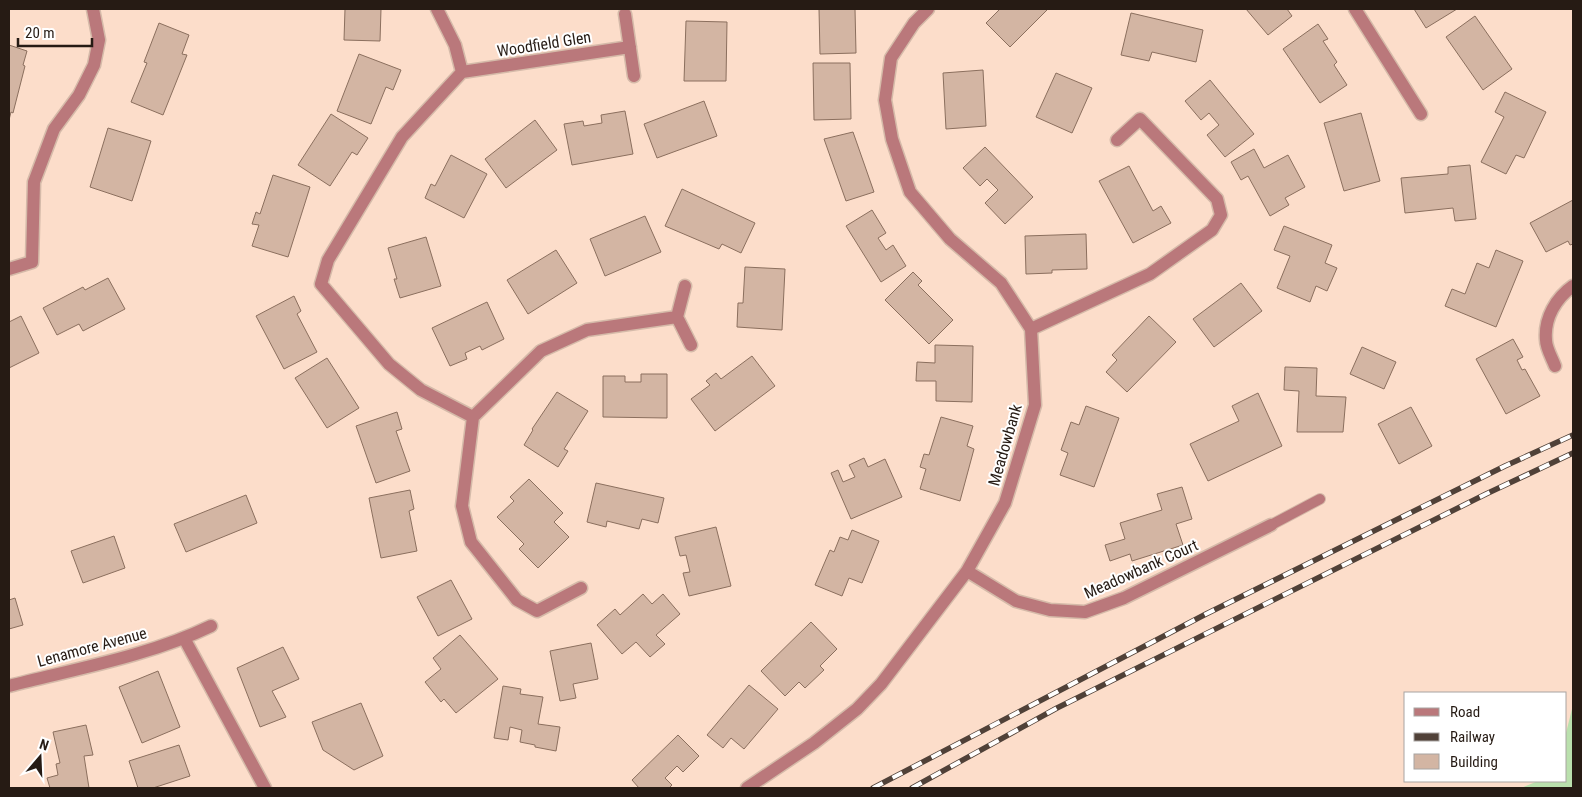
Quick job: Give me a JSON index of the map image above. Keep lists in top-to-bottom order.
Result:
{
  "streets": {
    "street": [
      "Woodfield Glen",
      "Meadowbank",
      "Meadowbank Court",
      "Lenamore Avenue"
    ]
  },
  "crossings": [
    ["Meadowbank", "Meadowbank Court"]
  ],
  "legend": ["Road", "Railway", "Building"],
  "scale_bar": "20 m",
  "north": "top"
}
